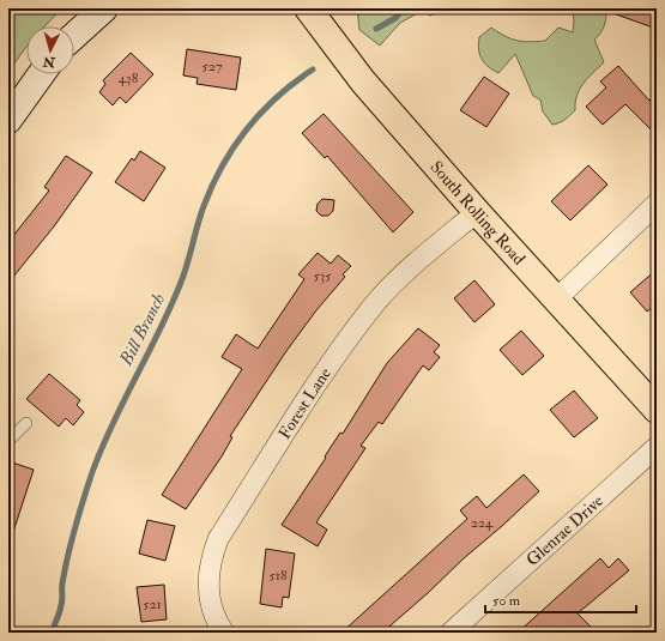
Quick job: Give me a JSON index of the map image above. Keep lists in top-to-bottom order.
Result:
{
  "streets": {
    "main road": ["South Rolling Road"],
    "street": ["Forest Lane", "Glenrae Drive"]
  },
  "crossings": [
    ["South Rolling Road", "Forest Lane"]
  ],
  "water": ["Bill Branch"],
  "house_numbers": [
    "527",
    "438",
    "535",
    "224",
    "518",
    "521"
  ],
  "scale_bar": "50 m",
  "north": "bottom"
}
